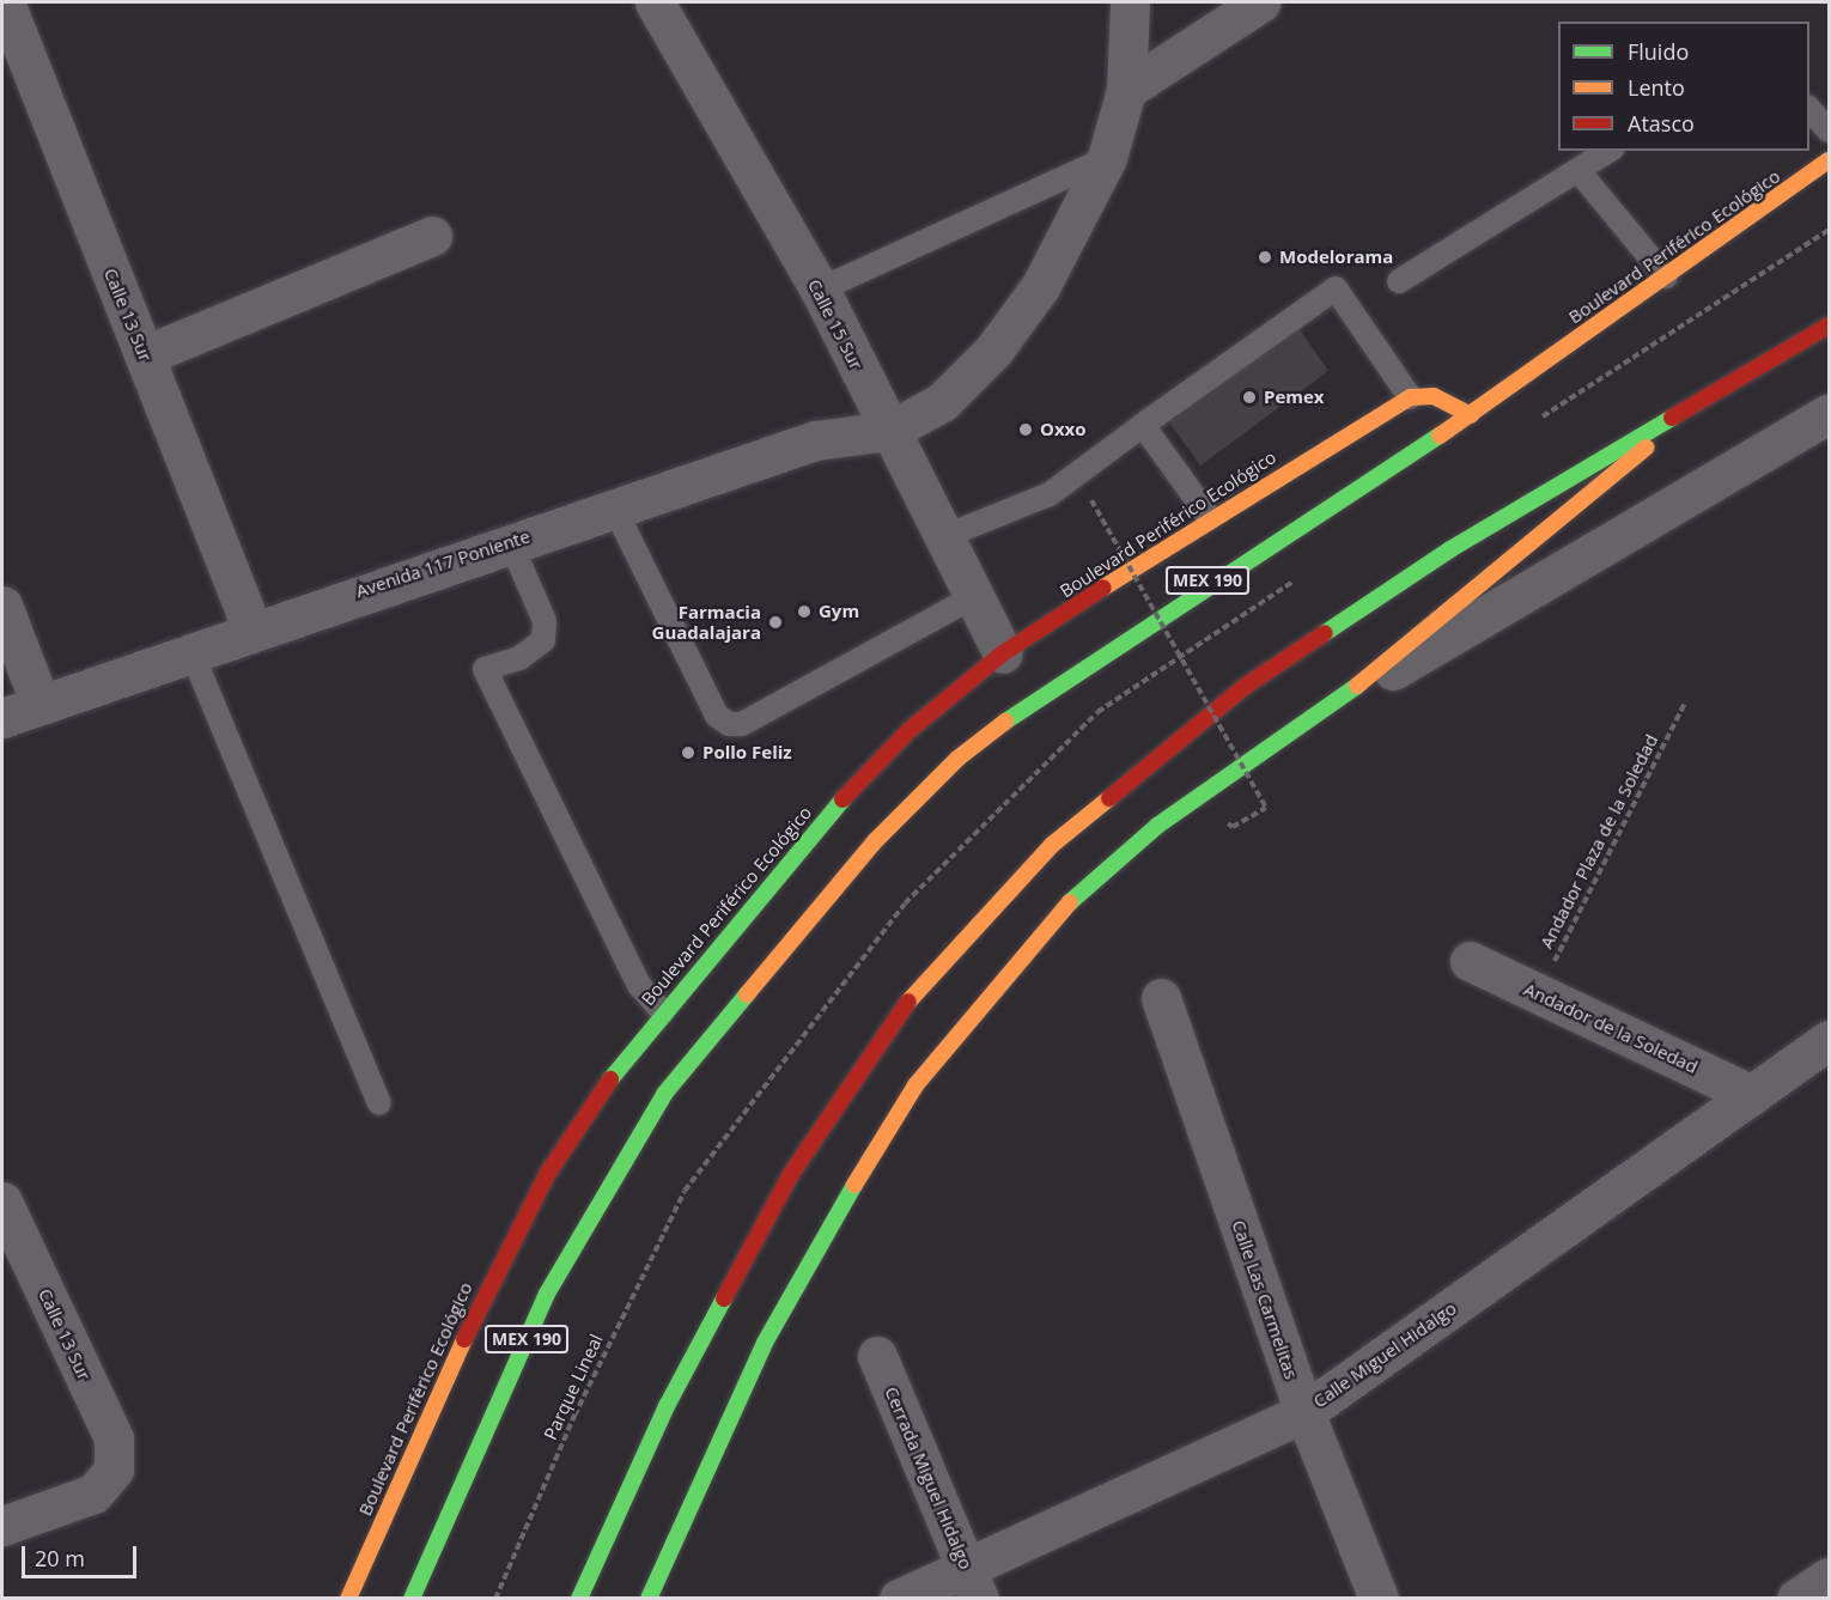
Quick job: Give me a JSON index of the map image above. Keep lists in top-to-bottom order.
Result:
{
  "streets": {
    "main road": ["Boulevard Periférico Ecológico", "MEX 190"],
    "street": [
      "Calle 13 Sur",
      "Calle 15 Sur",
      "Avenida 117 Poniente",
      "Andador de la Soledad",
      "Calle Las Carmelitas",
      "Calle Miguel Hidalgo",
      "Cerrada Miguel Hidalgo"
    ],
    "path": ["Andador Plaza de la Soledad", "Parque Lineal"]
  },
  "crossings": [
    ["Boulevard Periférico Ecológico", "Calle 15 Sur"],
    ["Calle 13 Sur", "Avenida 117 Poniente"],
    ["Calle 15 Sur", "Avenida 117 Poniente"],
    ["Andador Plaza de la Soledad", "Andador de la Soledad"],
    ["Andador de la Soledad", "Calle Miguel Hidalgo"],
    ["Calle Las Carmelitas", "Calle Miguel Hidalgo"],
    ["Calle Miguel Hidalgo", "Cerrada Miguel Hidalgo"]
  ],
  "places": [
    "Modelorama",
    "Pemex",
    "Oxxo",
    "Gym",
    "Farmacia Guadalajara",
    "Pollo Feliz"
  ],
  "legend": ["Fluido", "Lento", "Atasco"],
  "scale_bar": "20 m"
}
